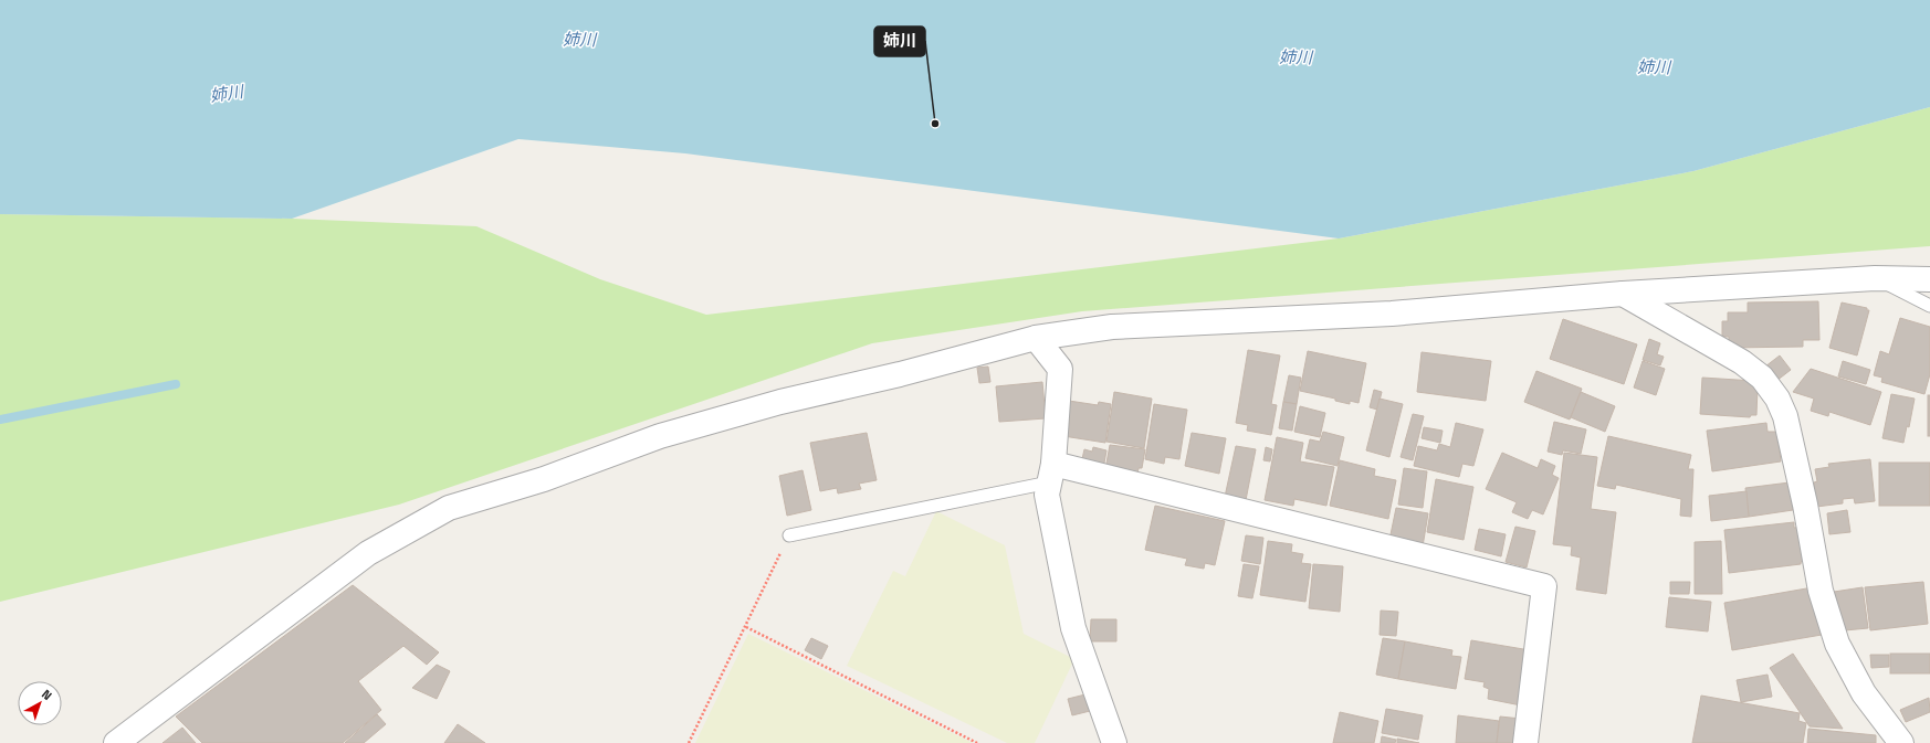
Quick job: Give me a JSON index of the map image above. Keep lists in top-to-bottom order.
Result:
{
  "water": ["姉川"],
  "places": ["姉川"],
  "north": "top right"
}
